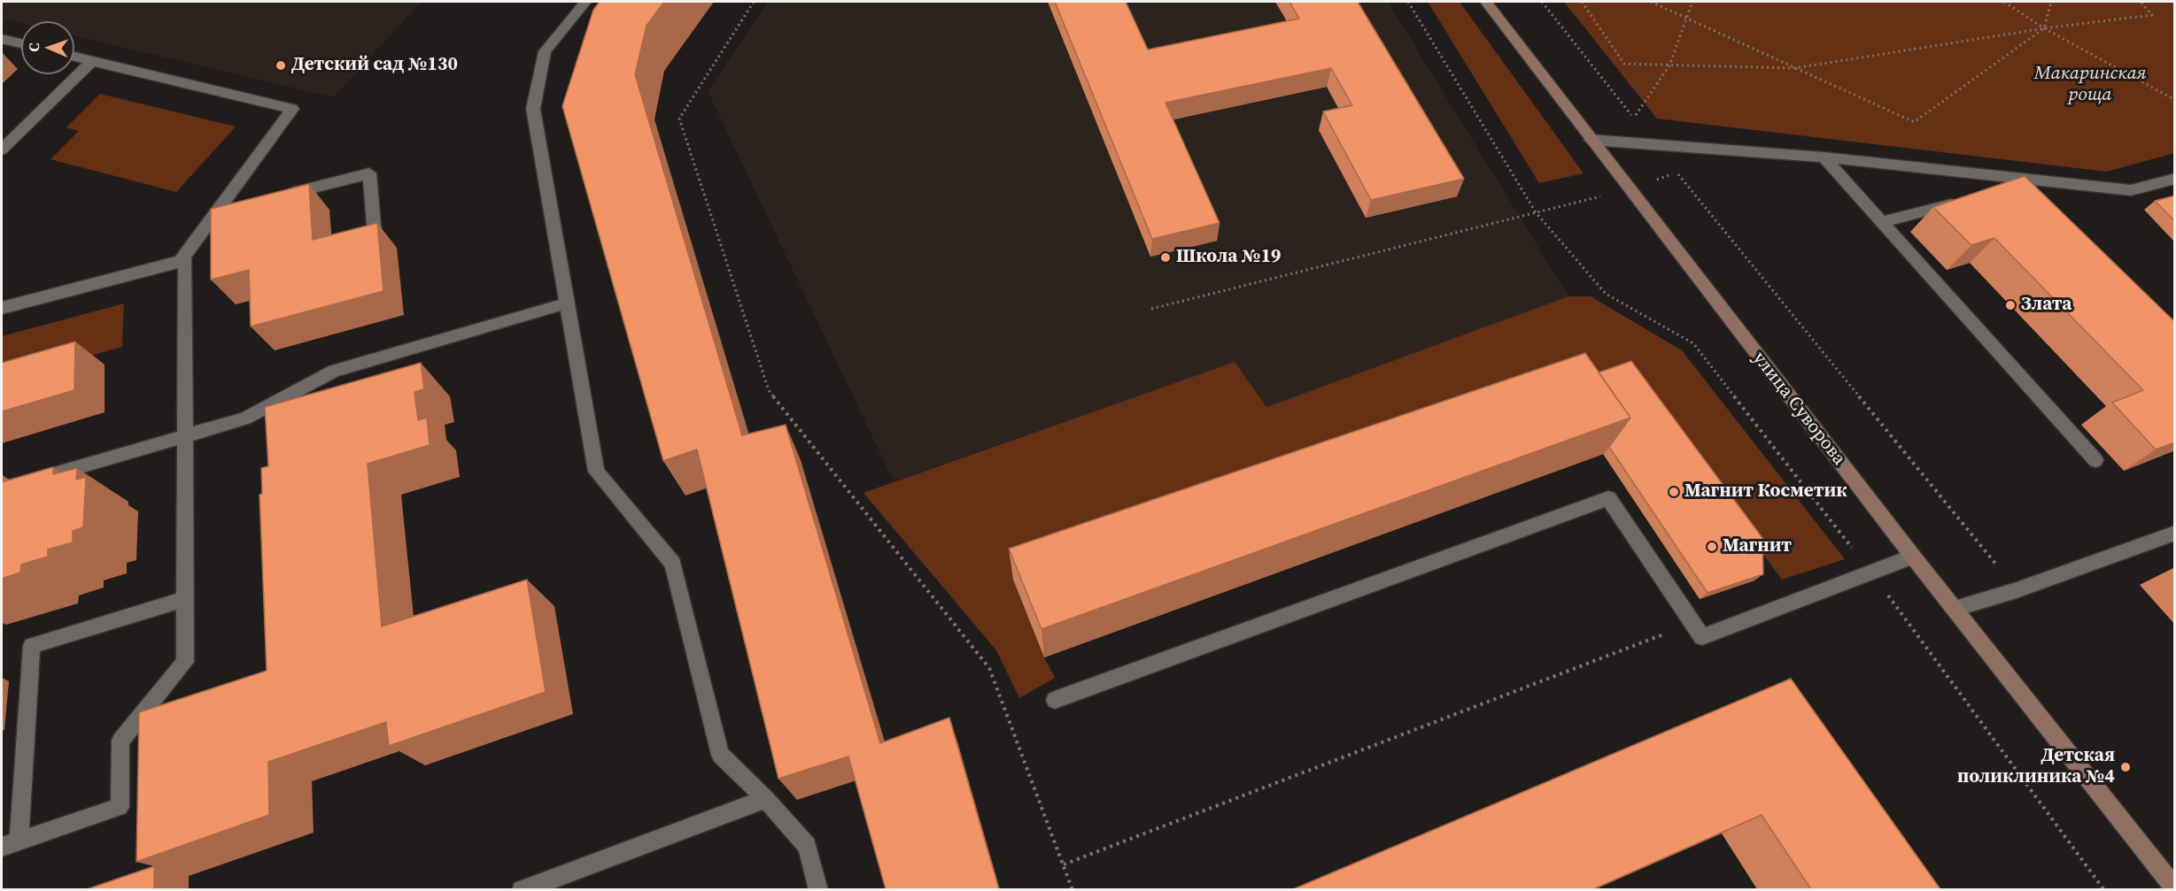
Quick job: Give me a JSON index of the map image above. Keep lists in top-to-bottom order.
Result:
{
  "streets": {
    "main road": ["улица Суворова"]
  },
  "parks": ["Макаринская роща"],
  "places": [
    "Детский сад №130",
    "Школа №19",
    "Злата",
    "Магнит Косметик",
    "Магнит",
    "Детская поликлиника №4"
  ],
  "north": "left"
}
